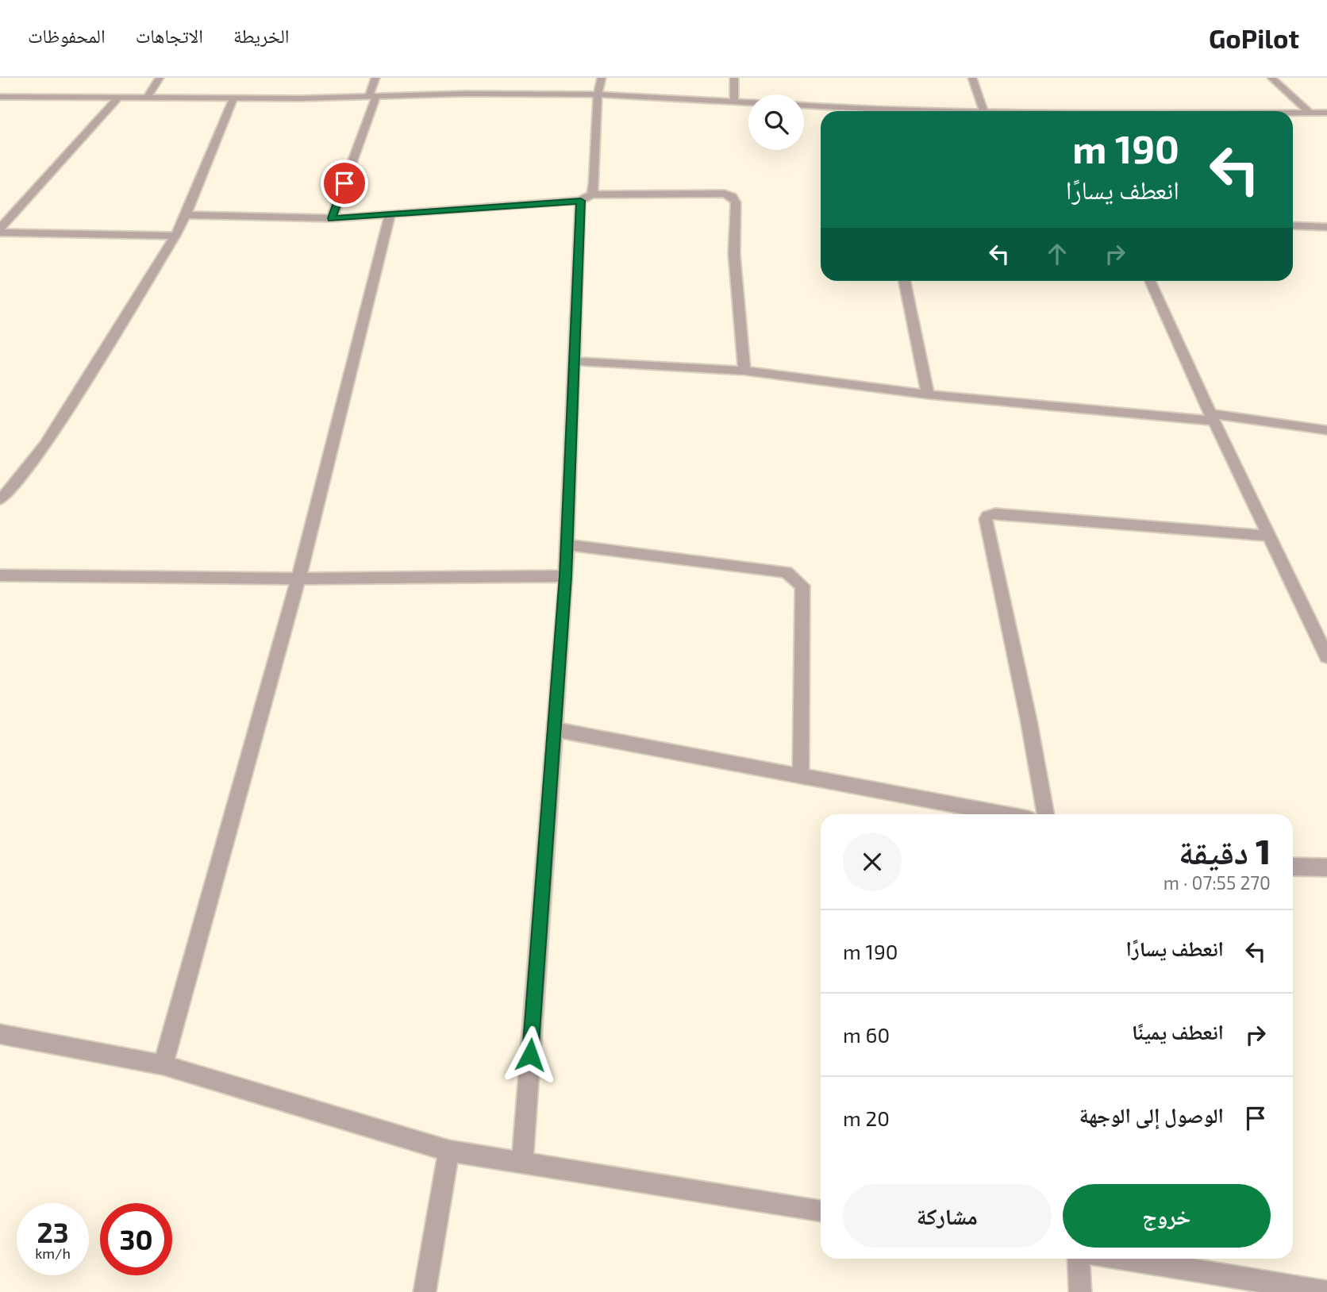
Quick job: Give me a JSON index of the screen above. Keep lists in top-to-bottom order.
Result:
{
  "page": {
    "header": "GoPilot",
    "nav": ["الخريطة", "الاتجاهات", "المحفوظات"],
    "turn": ["190 m", "انعطف يسارًا"],
    "heading": ["1 دقيقة", "270 m · 07:55"],
    "list": [
      {
        "name": "انعطف يسارًا",
        "value": "190 m"
      },
      {
        "name": "انعطف يمينًا",
        "value": "60 m"
      },
      {
        "name": "الوصول إلى الوجهة",
        "value": "20 m"
      }
    ],
    "buttons": ["خروج", "مشاركة"],
    "speed": "23 km/h",
    "limit": "30"
  }
}
